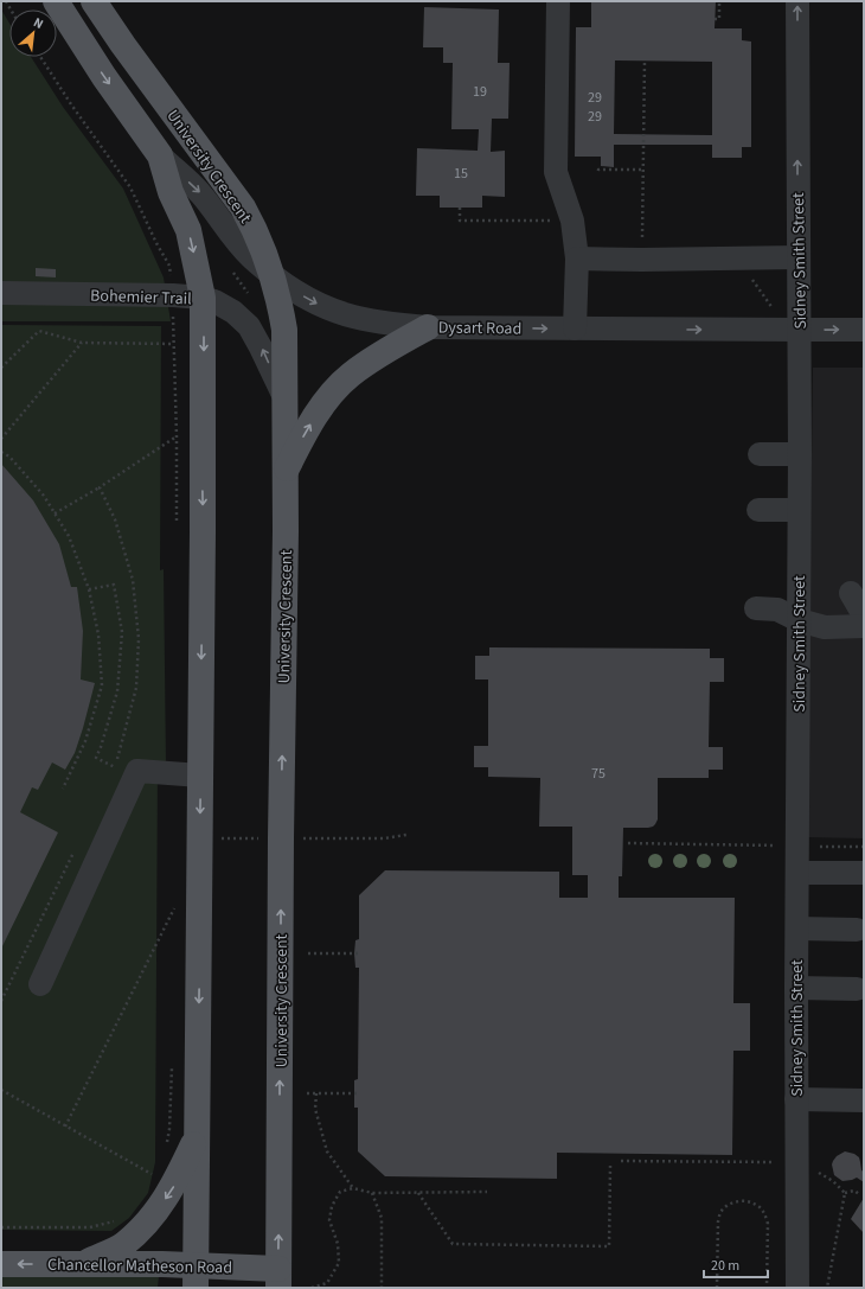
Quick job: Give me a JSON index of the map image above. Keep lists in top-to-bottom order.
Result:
{
  "streets": {
    "main road": ["University Crescent", "Chancellor Matheson Road"],
    "street": ["Sidney Smith Street", "Bohemier Trail", "Dysart Road"]
  },
  "crossings": [
    ["University Crescent", "Bohemier Trail"],
    ["University Crescent", "Dysart Road"],
    ["University Crescent", "Chancellor Matheson Road"],
    ["Sidney Smith Street", "Dysart Road"]
  ],
  "one_way": ["Bohemier Trail"],
  "house_numbers": [
    "19",
    "29",
    "29",
    "15",
    "75"
  ],
  "scale_bar": "20 m",
  "north": "top right"
}
